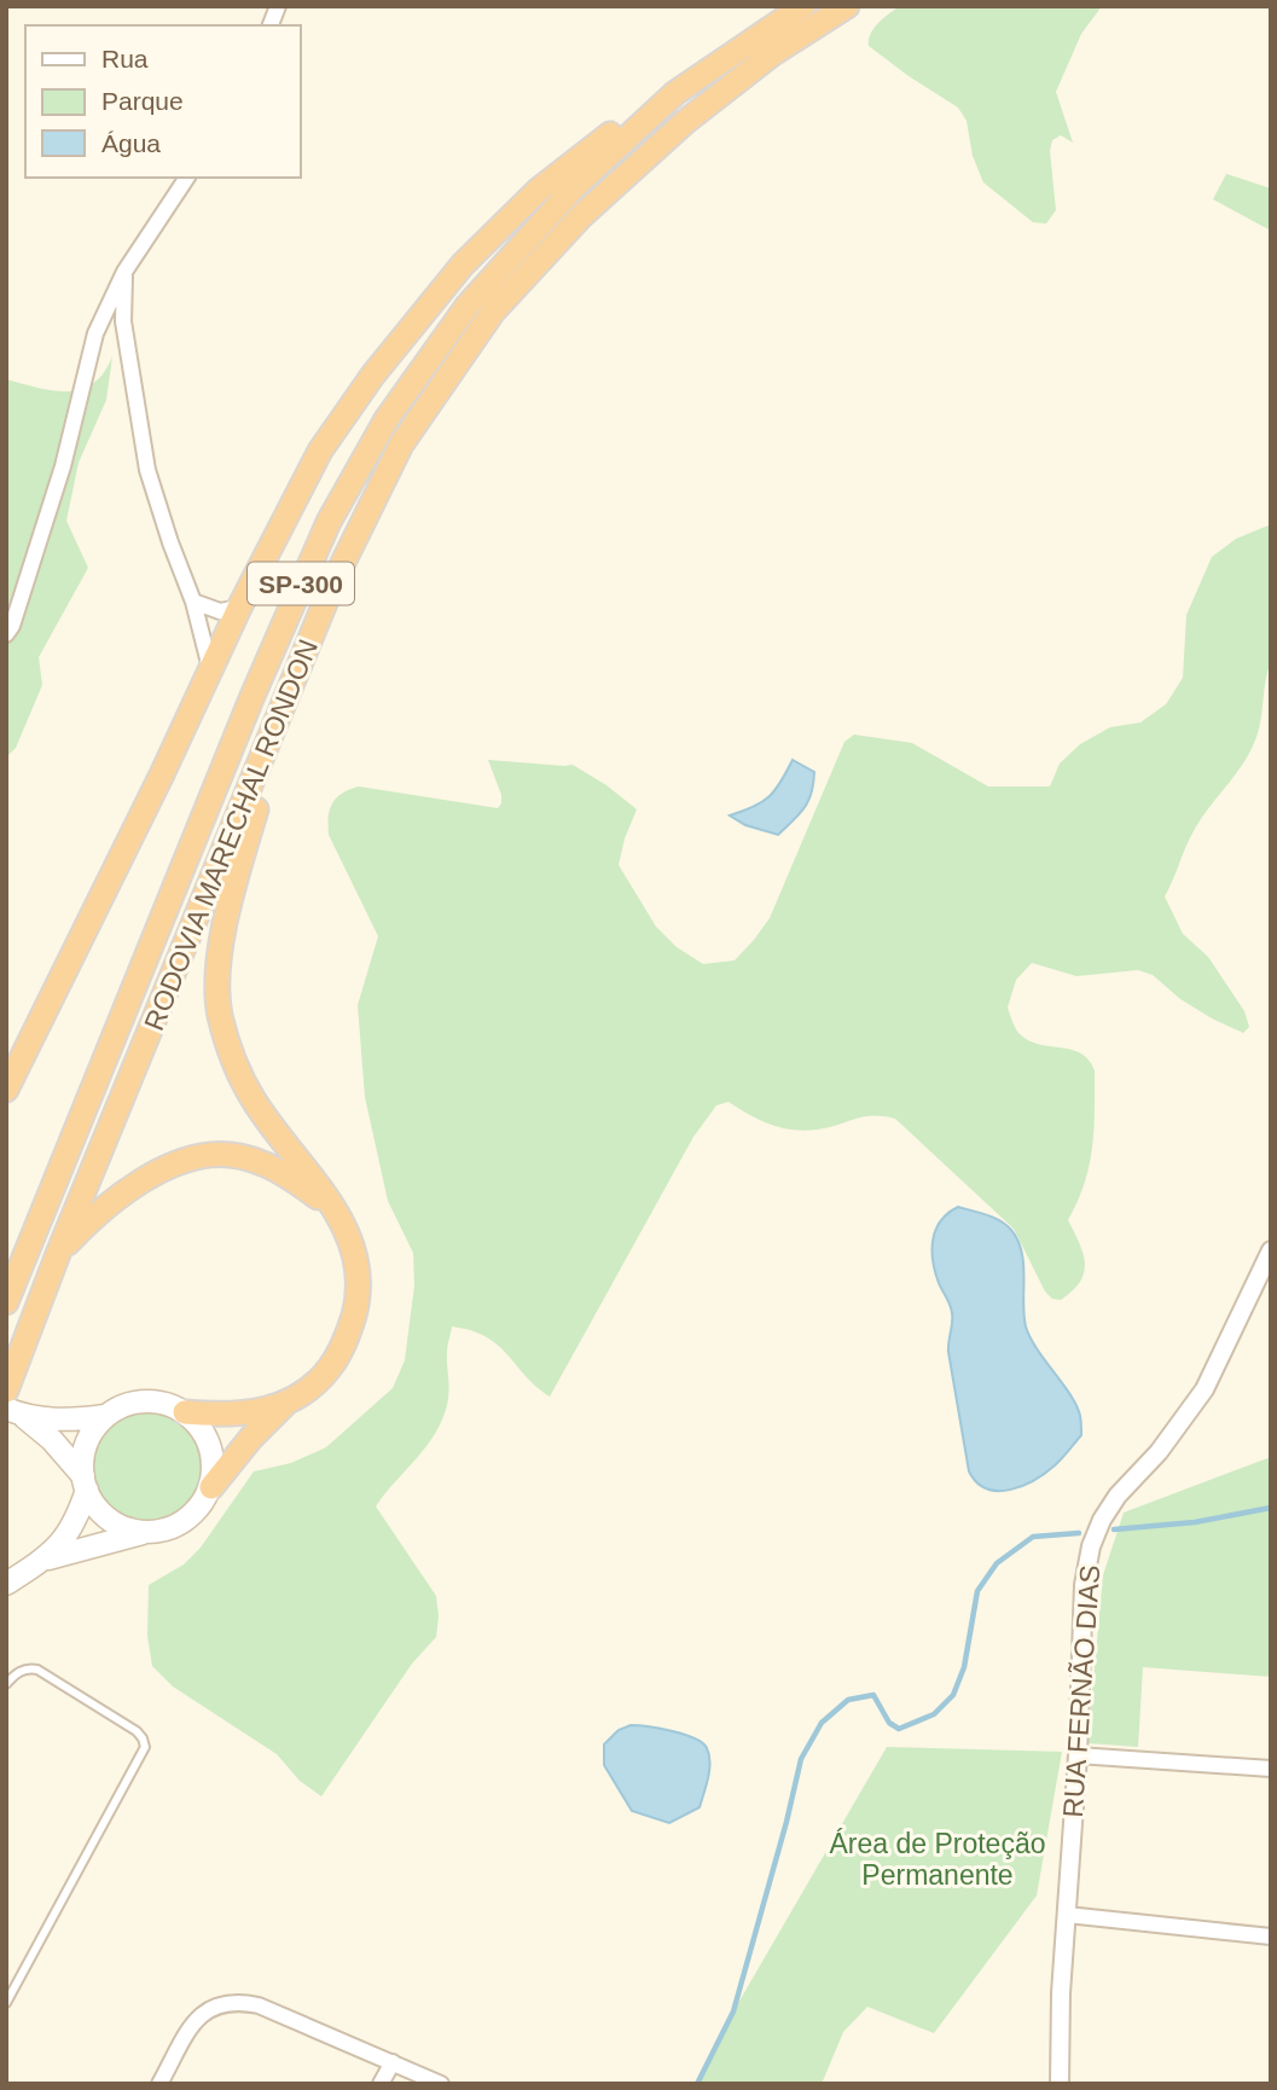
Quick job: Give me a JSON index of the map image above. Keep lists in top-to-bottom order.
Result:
{
  "streets": {
    "highway": ["SP-300", "RODOVIA MARECHAL RONDON"],
    "street": ["RUA FERNÃO DIAS"]
  },
  "parks": ["Área de Proteção Permanente"],
  "legend": ["Rua", "Parque", "Água"]
}
